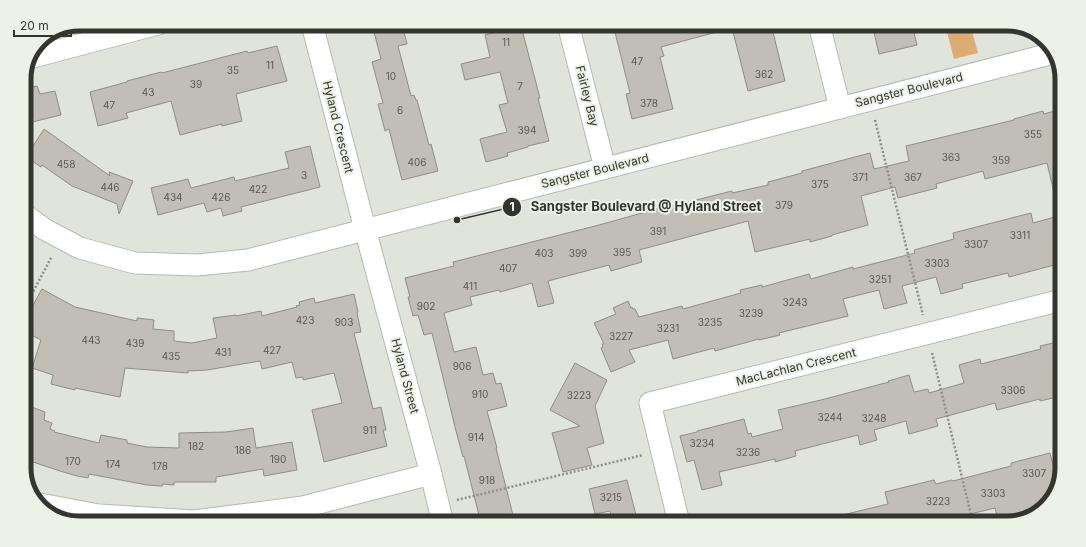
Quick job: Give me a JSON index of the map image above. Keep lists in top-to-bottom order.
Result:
{
  "streets": {
    "street": [
      "Sangster Boulevard",
      "Fairley Bay",
      "Hyland Crescent",
      "MacLachlan Crescent",
      "Hyland Street"
    ]
  },
  "crossings": [
    ["Sangster Boulevard", "Fairley Bay"],
    ["Sangster Boulevard", "Hyland Crescent"],
    ["Sangster Boulevard", "Hyland Street"],
    ["Hyland Crescent", "Hyland Street"]
  ],
  "places": ["Sangster Boulevard @ Hyland Street"],
  "house_numbers": [
    "11",
    "47",
    "11",
    "35",
    "362",
    "10",
    "39",
    "7",
    "43",
    "378",
    "47",
    "6",
    "394",
    "355",
    "363",
    "359",
    "406",
    "458",
    "3",
    "371",
    "367",
    "375",
    "446",
    "422",
    "434",
    "426",
    "379",
    "391",
    "3311",
    "3307",
    "395",
    "403",
    "399",
    "3303",
    "407",
    "3251",
    "411",
    "3243",
    "902",
    "3239",
    "423",
    "903",
    "3235",
    "3231",
    "3227",
    "443",
    "439",
    "427",
    "431",
    "435",
    "906",
    "3306",
    "910",
    "3223",
    "3244",
    "3248",
    "911",
    "914",
    "3234",
    "182",
    "186",
    "3236",
    "190",
    "170",
    "174",
    "178",
    "3307",
    "918",
    "3303",
    "3215",
    "3223"
  ],
  "scale_bar": "20 m"
}
